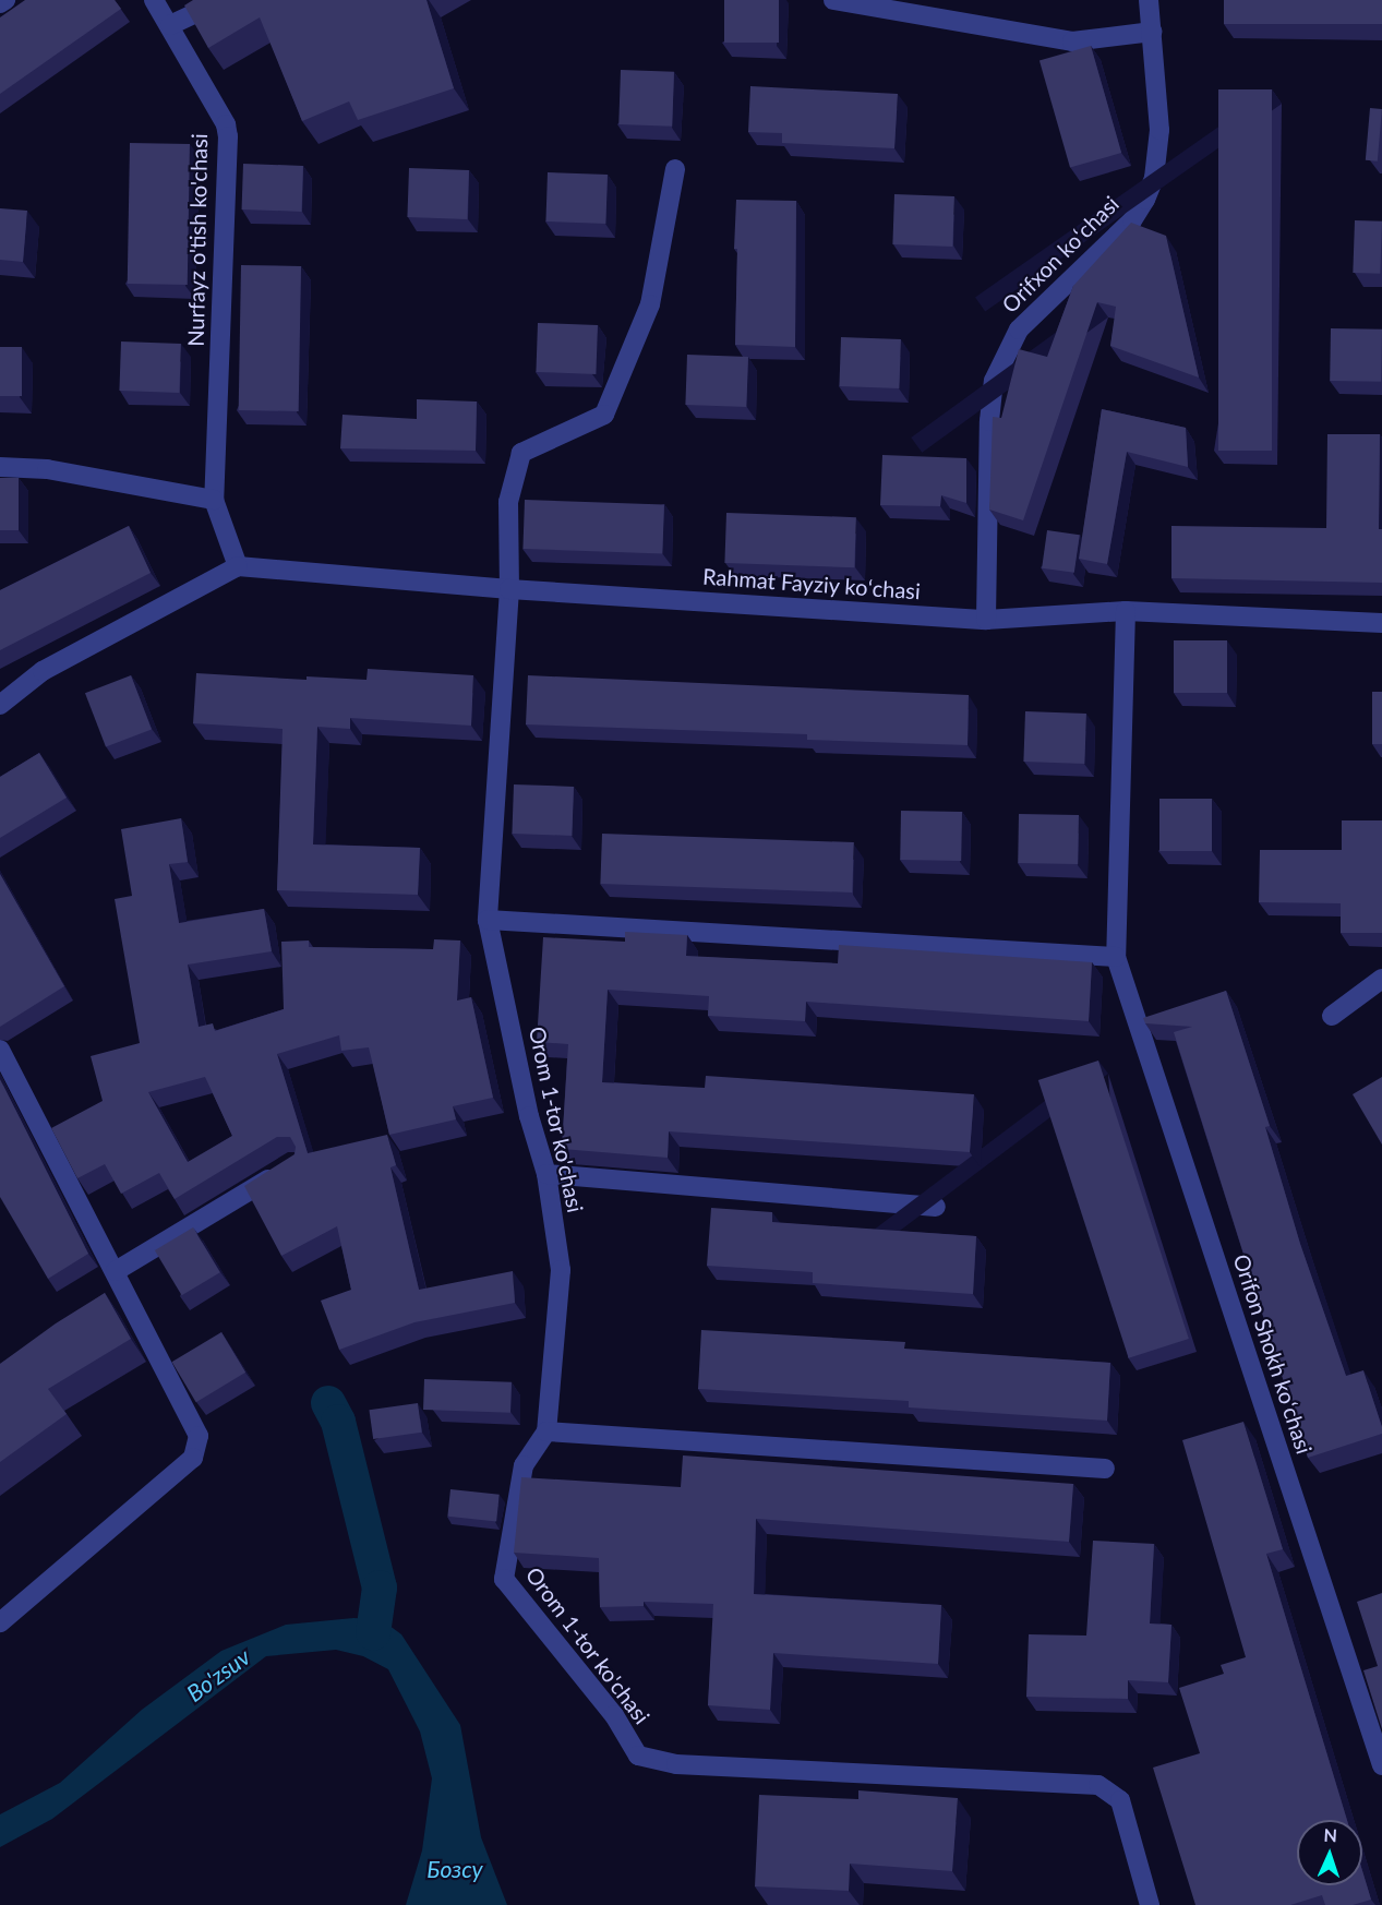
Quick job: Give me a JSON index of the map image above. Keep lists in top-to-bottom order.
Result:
{
  "streets": {
    "street": [
      "Nurfayz o'tish ko'chasi",
      "Orifxon koʻchasi",
      "Rahmat Fayziy koʻchasi",
      "Orom 1-tor ko'chasi",
      "Orifon Shokh koʻchasi"
    ]
  },
  "crossings": [
    ["Nurfayz o'tish ko'chasi", "Rahmat Fayziy koʻchasi"],
    ["Orifxon koʻchasi", "Rahmat Fayziy koʻchasi"],
    ["Rahmat Fayziy koʻchasi", "Orom 1-tor ko'chasi"],
    ["Rahmat Fayziy koʻchasi", "Orifon Shokh koʻchasi"]
  ],
  "water": ["Bo'zsuv", "Бозсу"],
  "north": "top"
}
